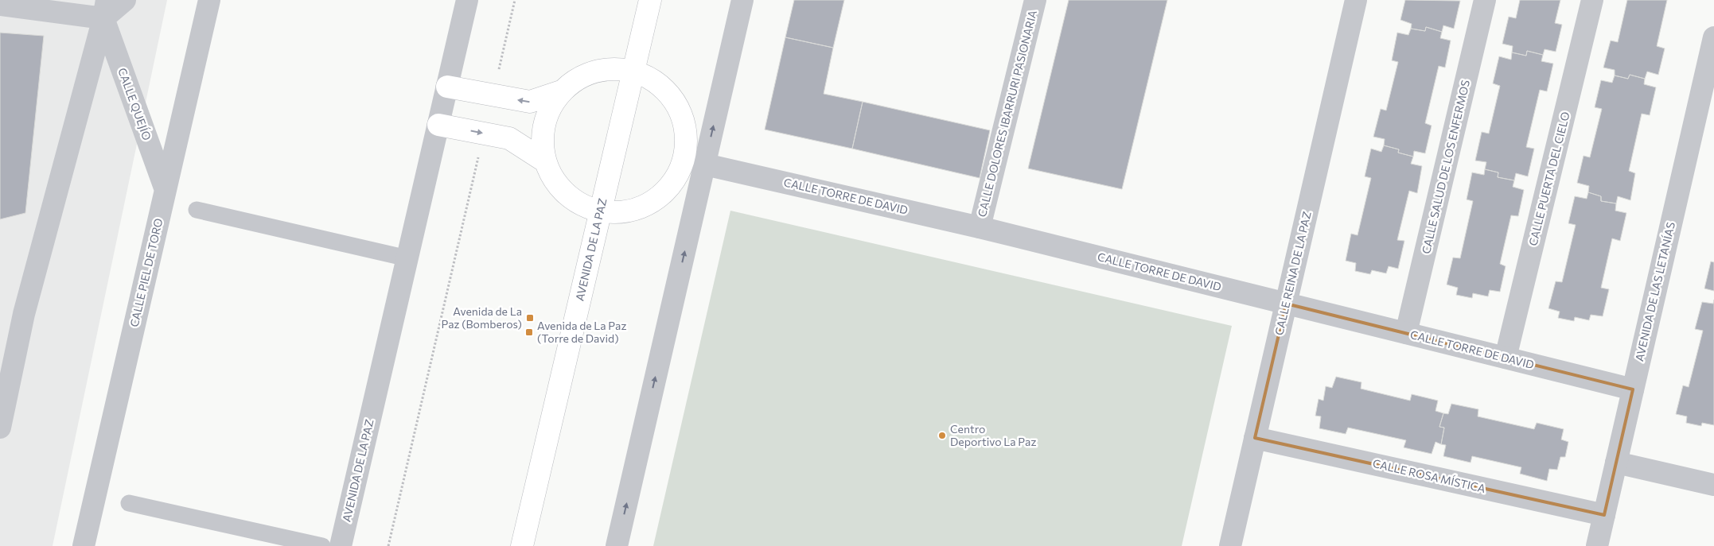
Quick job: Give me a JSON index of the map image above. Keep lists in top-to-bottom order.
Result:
{
  "streets": {
    "main road": ["AVENIDA DE LA PAZ"],
    "street": [
      "CALLE QUEJÍO",
      "CALLE DOLORES IBARRURI PASIONARIA",
      "CALLE SALUD DE LOS ENFERMOS",
      "CALLE PUERTA DEL CIELO",
      "CALLE TORRE DE DAVID",
      "CALLE PIEL DE TORO",
      "CALLE REINA DE LA PAZ",
      "AVENIDA DE LAS LETANÍAS",
      "CALLE ROSA MÍSTICA"
    ]
  },
  "crossings": [
    ["CALLE QUEJÍO", "CALLE PIEL DE TORO"],
    ["CALLE DOLORES IBARRURI PASIONARIA", "CALLE TORRE DE DAVID"],
    ["CALLE SALUD DE LOS ENFERMOS", "CALLE TORRE DE DAVID"],
    ["CALLE PUERTA DEL CIELO", "CALLE TORRE DE DAVID"],
    ["CALLE TORRE DE DAVID", "CALLE REINA DE LA PAZ"],
    ["CALLE TORRE DE DAVID", "AVENIDA DE LAS LETANÍAS"],
    ["CALLE REINA DE LA PAZ", "CALLE ROSA MÍSTICA"],
    ["AVENIDA DE LAS LETANÍAS", "CALLE ROSA MÍSTICA"]
  ],
  "places": {
    "transit": ["Avenida de La Paz (Bomberos)", "Avenida de La Paz (Torre de David)"],
    "other": ["Centro Deportivo La Paz"]
  }
}
